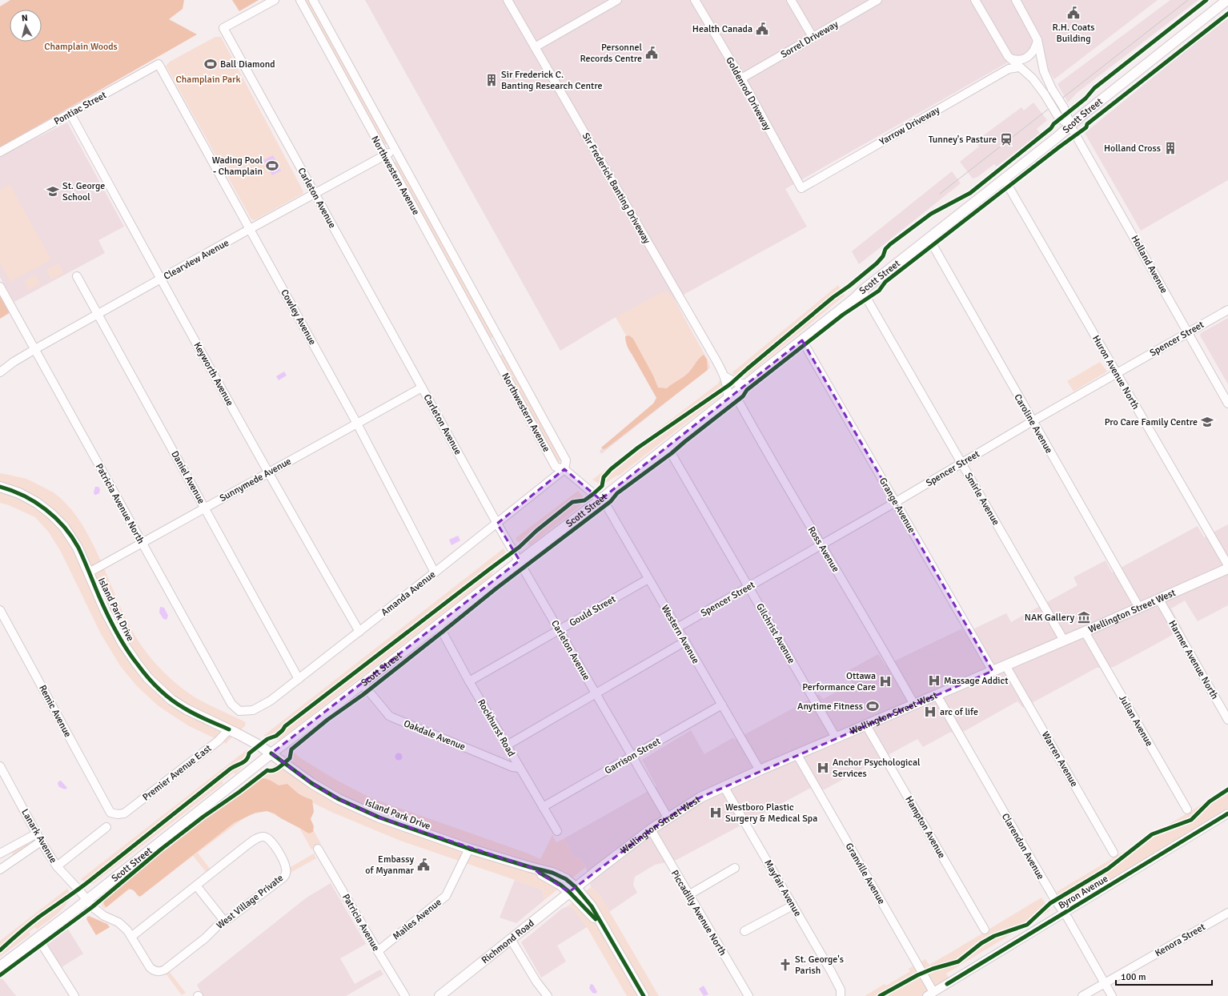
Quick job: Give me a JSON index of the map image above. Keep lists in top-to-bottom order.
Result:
{
  "streets": {
    "main road": [
      "Scott Street",
      "Island Park Drive",
      "Wellington Street West",
      "Richmond Road"
    ],
    "street": [
      "Sorrel Driveway",
      "Goldenrod Driveway",
      "Pontiac Street",
      "Yarrow Driveway",
      "Northwestern Avenue",
      "Sir Frederick Banting Driveway",
      "Carleton Avenue",
      "Clearview Avenue",
      "Holland Avenue",
      "Cowley Avenue",
      "Spencer Street",
      "Huron Avenue North",
      "Keyworth Avenue",
      "Caroline Avenue",
      "Daniel Avenue",
      "Sunnymede Avenue",
      "Smirle Avenue",
      "Patricia Avenue North",
      "Grange Avenue",
      "Ross Avenue",
      "Amanda Avenue",
      "Gould Street",
      "Gilchrist Avenue",
      "Western Avenue",
      "Harmer Avenue North",
      "Remic Avenue",
      "Julian Avenue",
      "Rockhurst Road",
      "Oakdale Avenue",
      "Garrison Street",
      "Warren Avenue",
      "Premier Avenue East",
      "Hampton Avenue",
      "Lanark Avenue",
      "Clarendon Avenue",
      "Granville Avenue",
      "Mayfair Avenue",
      "Byron Avenue",
      "West Village Private",
      "Piccadilly Avenue North",
      "Mailes Avenue",
      "Patricia Avenue",
      "Kenora Street"
    ]
  },
  "crossings": [
    ["Sorrel Driveway", "Goldenrod Driveway"],
    ["Goldenrod Driveway", "Yarrow Driveway"],
    ["Pontiac Street", "Cowley Avenue"],
    ["Pontiac Street", "Keyworth Avenue"],
    ["Scott Street", "Northwestern Avenue"],
    ["Scott Street", "Sir Frederick Banting Driveway"],
    ["Scott Street", "Carleton Avenue"],
    ["Scott Street", "Holland Avenue"],
    ["Scott Street", "Huron Avenue North"],
    ["Scott Street", "Caroline Avenue"],
    ["Scott Street", "Smirle Avenue"],
    ["Scott Street", "Grange Avenue"],
    ["Scott Street", "Ross Avenue"],
    ["Scott Street", "Island Park Drive"],
    ["Scott Street", "Gilchrist Avenue"],
    ["Scott Street", "Western Avenue"],
    ["Scott Street", "Rockhurst Road"],
    ["Scott Street", "Oakdale Avenue"],
    ["Scott Street", "Lanark Avenue"],
    ["Scott Street", "West Village Private"],
    ["Northwestern Avenue", "Clearview Avenue"],
    ["Northwestern Avenue", "Amanda Avenue"],
    ["Northwestern Avenue", "Western Avenue"],
    ["Sir Frederick Banting Driveway", "Ross Avenue"],
    ["Carleton Avenue", "Clearview Avenue"],
    ["Carleton Avenue", "Sunnymede Avenue"],
    ["Carleton Avenue", "Amanda Avenue"],
    ["Carleton Avenue", "Gould Street"],
    ["Carleton Avenue", "Wellington Street West"],
    ["Carleton Avenue", "Garrison Street"],
    ["Clearview Avenue", "Cowley Avenue"],
    ["Clearview Avenue", "Keyworth Avenue"],
    ["Clearview Avenue", "Daniel Avenue"],
    ["Clearview Avenue", "Patricia Avenue North"],
    ["Holland Avenue", "Spencer Street"],
    ["Cowley Avenue", "Sunnymede Avenue"],
    ["Cowley Avenue", "Amanda Avenue"],
    ["Spencer Street", "Huron Avenue North"],
    ["Spencer Street", "Caroline Avenue"],
    ["Spencer Street", "Smirle Avenue"],
    ["Spencer Street", "Grange Avenue"],
    ["Spencer Street", "Ross Avenue"],
    ["Spencer Street", "Gilchrist Avenue"],
    ["Spencer Street", "Western Avenue"],
    ["Keyworth Avenue", "Sunnymede Avenue"],
    ["Keyworth Avenue", "Amanda Avenue"],
    ["Caroline Avenue", "Wellington Street West"],
    ["Daniel Avenue", "Sunnymede Avenue"],
    ["Daniel Avenue", "Amanda Avenue"],
    ["Sunnymede Avenue", "Patricia Avenue North"],
    ["Sunnymede Avenue", "Island Park Drive"],
    ["Smirle Avenue", "Wellington Street West"],
    ["Patricia Avenue North", "Amanda Avenue"],
    ["Grange Avenue", "Wellington Street West"],
    ["Ross Avenue", "Wellington Street West"],
    ["Island Park Drive", "Wellington Street West"],
    ["Island Park Drive", "Premier Avenue East"],
    ["Island Park Drive", "Mailes Avenue"],
    ["Island Park Drive", "Richmond Road"],
    ["Gould Street", "Western Avenue"],
    ["Gould Street", "Rockhurst Road"],
    ["Wellington Street West", "Gilchrist Avenue"],
    ["Wellington Street West", "Western Avenue"],
    ["Wellington Street West", "Harmer Avenue North"],
    ["Wellington Street West", "Julian Avenue"],
    ["Wellington Street West", "Warren Avenue"],
    ["Wellington Street West", "Hampton Avenue"],
    ["Wellington Street West", "Clarendon Avenue"],
    ["Wellington Street West", "Granville Avenue"],
    ["Wellington Street West", "Mayfair Avenue"],
    ["Wellington Street West", "Piccadilly Avenue North"],
    ["Wellington Street West", "Richmond Road"],
    ["Western Avenue", "Garrison Street"],
    ["Remic Avenue", "Premier Avenue East"],
    ["Rockhurst Road", "Oakdale Avenue"],
    ["Rockhurst Road", "Garrison Street"],
    ["Lanark Avenue", "West Village Private"],
    ["Clarendon Avenue", "Byron Avenue"],
    ["Clarendon Avenue", "Kenora Street"],
    ["Granville Avenue", "Byron Avenue"],
    ["Mailes Avenue", "Patricia Avenue"]
  ],
  "parks": ["Champlain Woods", "Champlain Park"],
  "places": {
    "public building": [
      "R.H. Coats Building",
      "Health Canada",
      "Personnel Records Centre",
      "Embassy of Myanmar"
    ],
    "sports": ["Ball Diamond", "Wading Pool - Champlain", "Anytime Fitness"],
    "building": ["Sir Frederick C. Banting Research Centre", "Holland Cross"],
    "station": ["Tunney's Pasture"],
    "school or university": ["St. George School", "Pro Care Family Centre"],
    "museum": ["NAK Gallery"],
    "hospital": [
      "Massage Addict",
      "Ottawa Performance Care",
      "arc of life",
      "Anchor Psychological Services",
      "Westboro Plastic Surgery & Medical Spa"
    ],
    "church": ["St. George's Parish"]
  },
  "scale_bar": "100 m",
  "north": "top"
}
